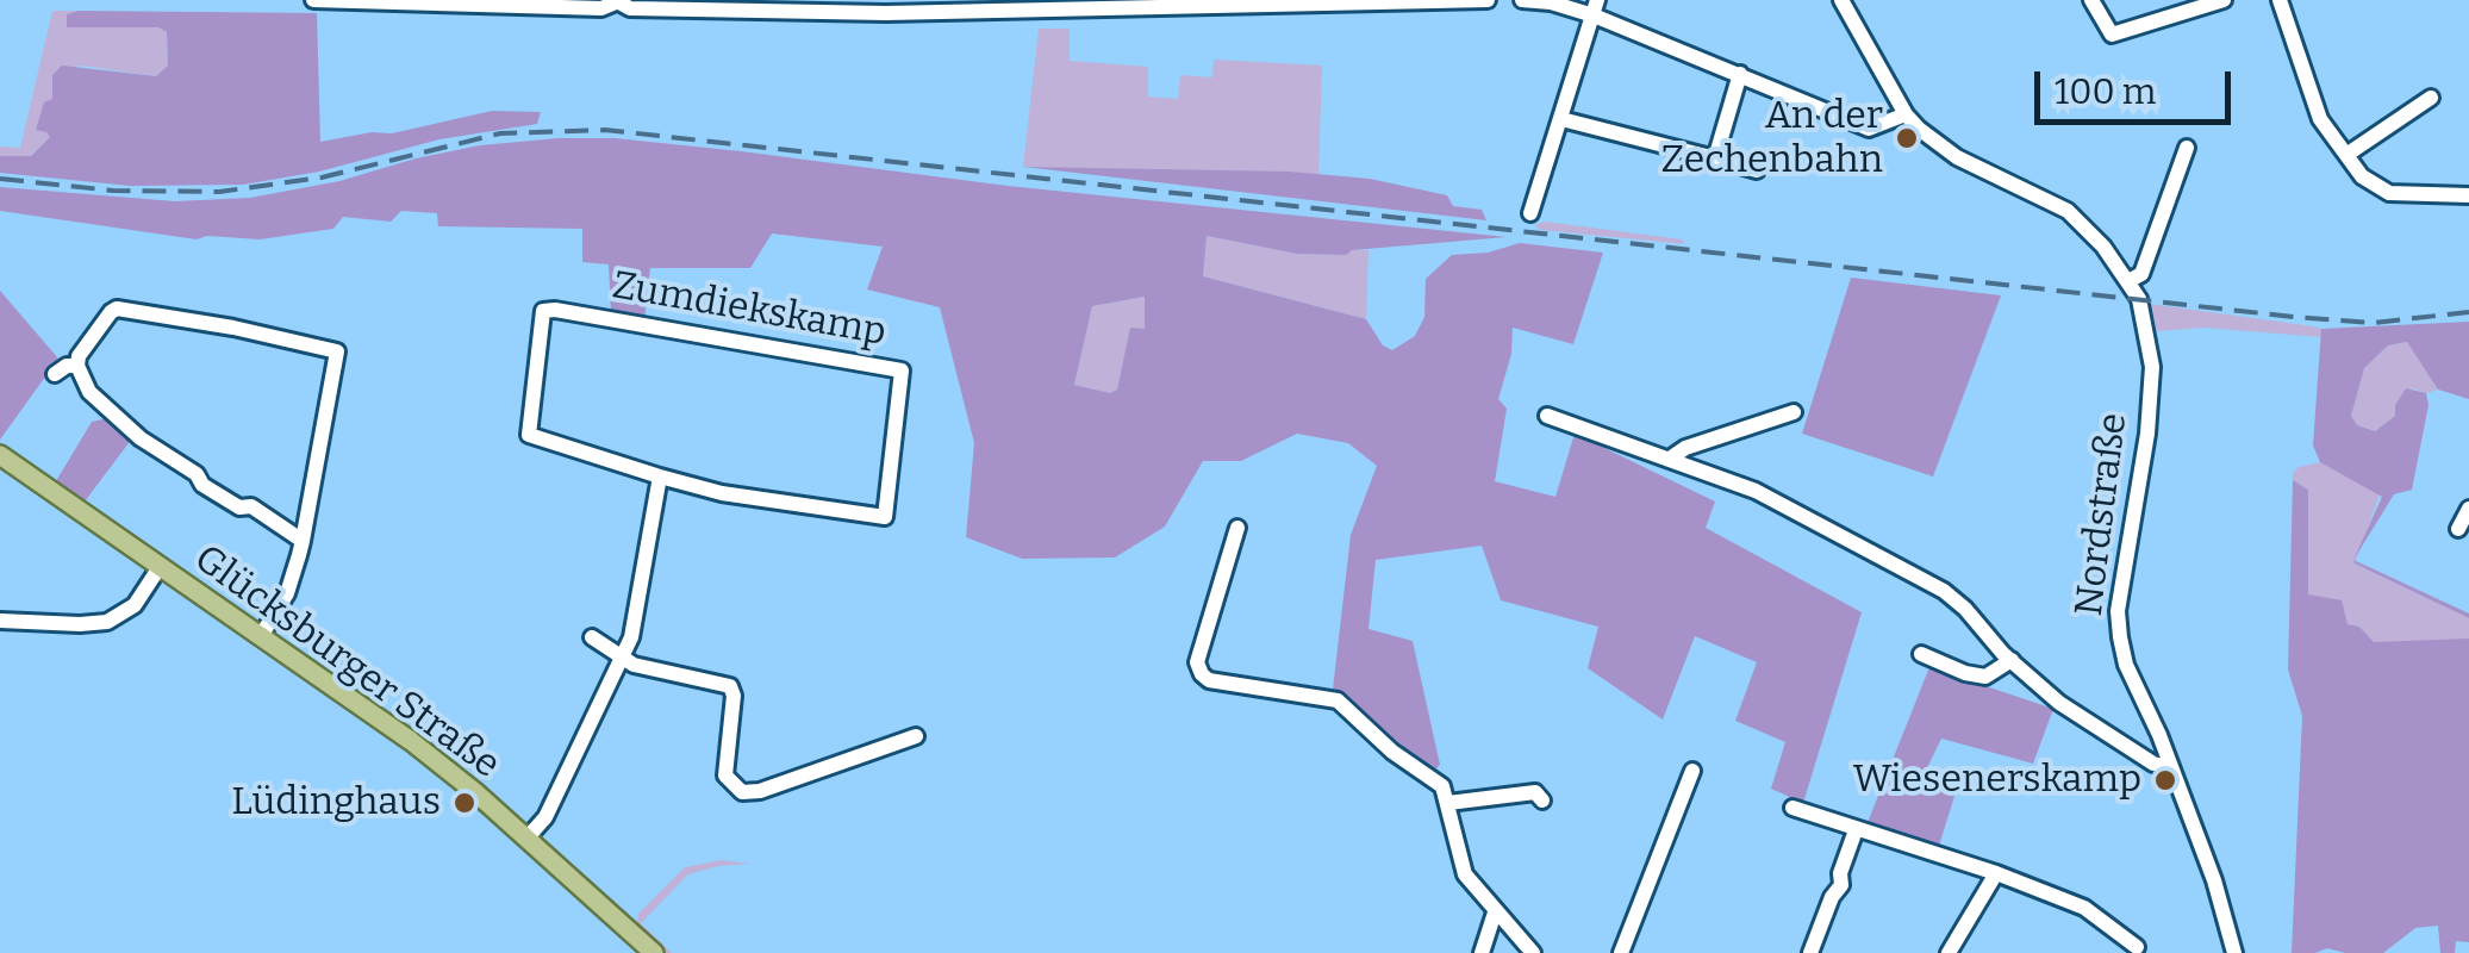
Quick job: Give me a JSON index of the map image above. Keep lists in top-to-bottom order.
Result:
{
  "streets": {
    "main road": ["Glücksburger Straße"],
    "street": ["Zumdiekskamp", "Nordstraße"]
  },
  "places": ["An der Zechenbahn", "Wiesenerskamp", "Lüdinghaus"],
  "scale_bar": "100 m"
}
